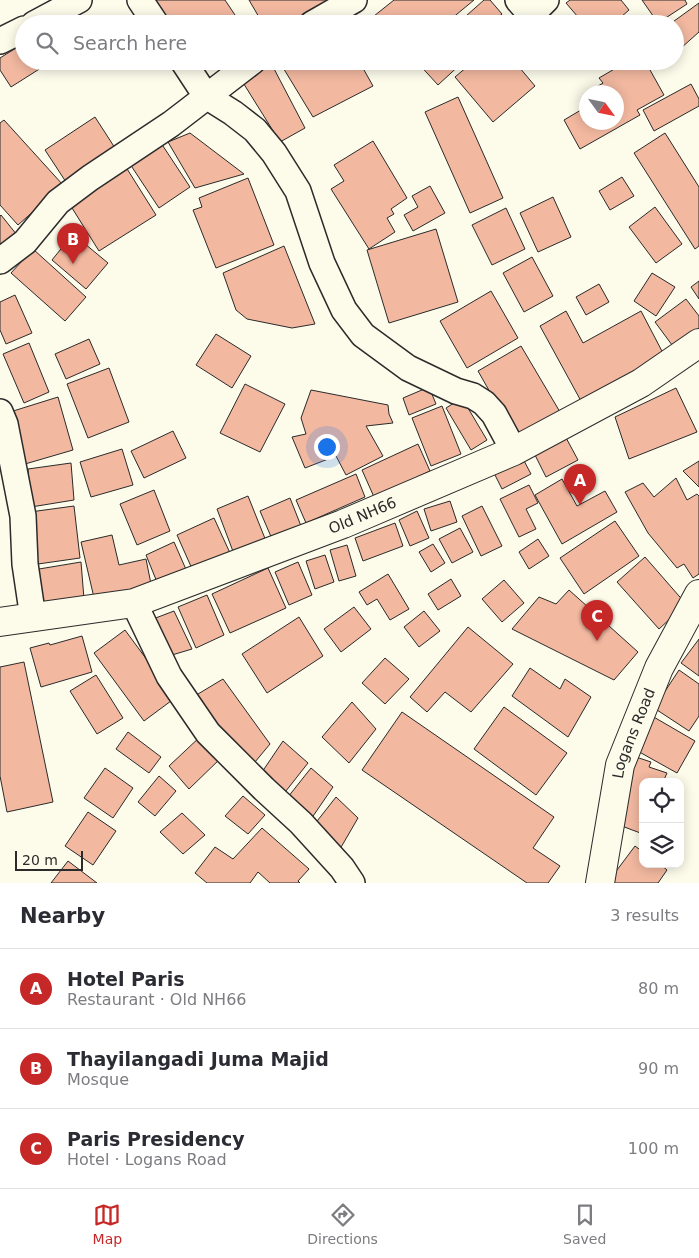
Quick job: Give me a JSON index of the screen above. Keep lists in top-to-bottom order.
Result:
{
  "streets": {
    "main road": ["Old NH66", "Logans Road"]
  },
  "scale_bar": "20 m",
  "north": "bottom right",
  "page": {
    "search": "Search here",
    "pins": ["B", "A", "C"],
    "scale": "20 m",
    "heading": ["Nearby", "3 results"],
    "list": [
      {
        "mark": "A",
        "name": "Hotel Paris",
        "note": "Restaurant · Old NH66",
        "value": "80 m"
      },
      {
        "mark": "B",
        "name": "Thayilangadi Juma Majid",
        "note": "Mosque",
        "value": "90 m"
      },
      {
        "mark": "C",
        "name": "Paris Presidency",
        "note": "Hotel · Logans Road",
        "value": "100 m"
      }
    ],
    "nav": ["Map", "Directions", "Saved"]
  }
}
